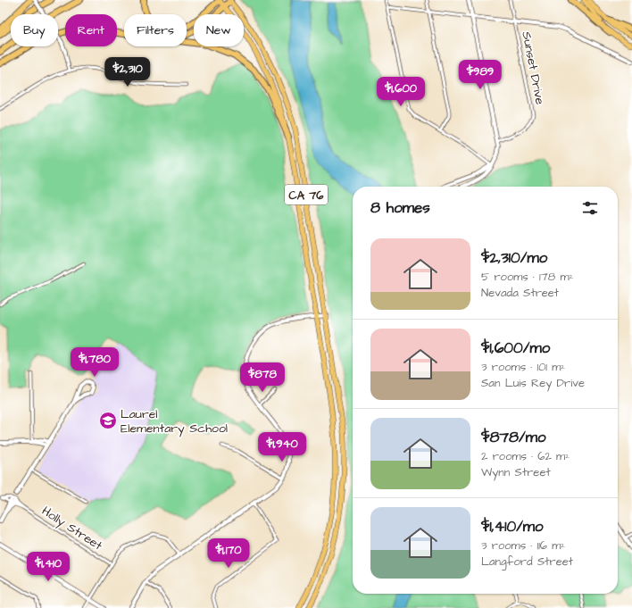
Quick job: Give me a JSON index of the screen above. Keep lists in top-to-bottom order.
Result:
{
  "streets": {
    "main road": ["CA 76"],
    "street": ["Sunset Drive", "Holly Street"]
  },
  "places": {
    "school or university": ["Laurel Elementary School"]
  },
  "page": {
    "chip": [
      "Buy",
      "Rent",
      "Filters",
      "New"
    ],
    "price": [
      "$2,310",
      "$989",
      "$1,600",
      "$1,780",
      "$878",
      "$1,940",
      "$1,170",
      "$1,410"
    ],
    "heading": "8 homes",
    "list": [
      {
        "name": "$2,310/mo",
        "note": "5 rooms · 178 m² · Nevada Street"
      },
      {
        "name": "$1,600/mo",
        "note": "3 rooms · 101 m² · San Luis Rey Drive"
      },
      {
        "name": "$878/mo",
        "note": "2 rooms · 62 m² · Wynn Street"
      },
      {
        "name": "$1,410/mo",
        "note": "3 rooms · 116 m² · Langford Street"
      }
    ]
  }
}
